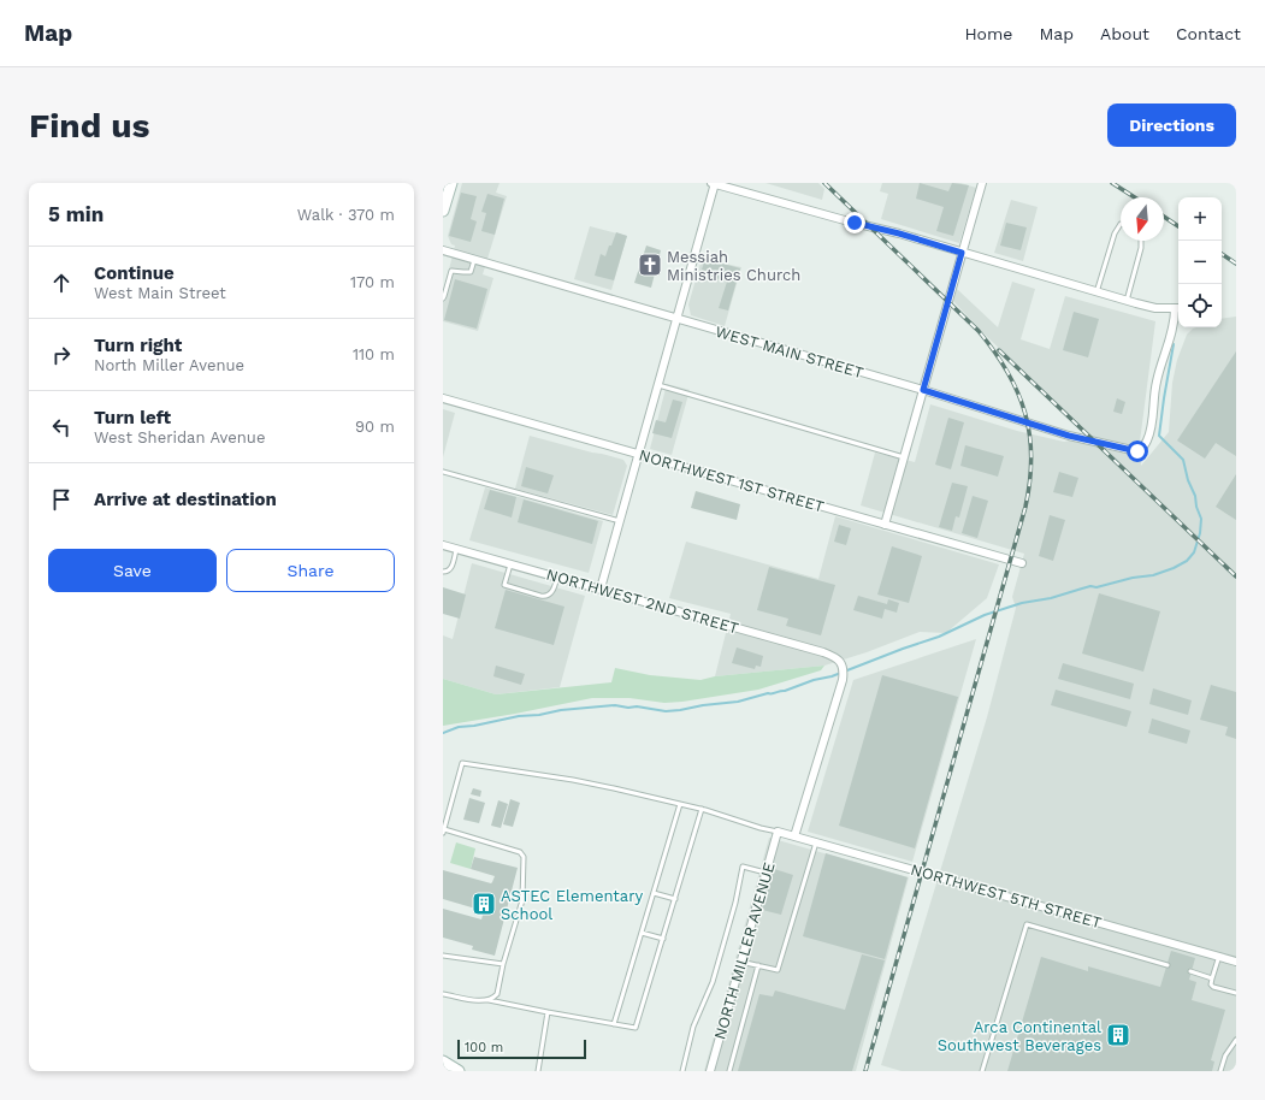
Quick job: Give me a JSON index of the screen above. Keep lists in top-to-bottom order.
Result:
{
  "streets": {
    "street": [
      "WEST MAIN STREET",
      "NORTHWEST 1ST STREET",
      "NORTHWEST 2ND STREET",
      "NORTHWEST 5TH STREET",
      "NORTH MILLER AVENUE"
    ]
  },
  "crossings": [
    ["NORTHWEST 2ND STREET", "NORTHWEST 5TH STREET"],
    ["NORTHWEST 5TH STREET", "NORTH MILLER AVENUE"]
  ],
  "places": {
    "church": ["Messiah Ministries Church"],
    "building": ["ASTEC Elementary School", "Arca Continental Southwest Beverages"]
  },
  "scale_bar": "100 m",
  "north": "bottom",
  "page": {
    "header": "Map",
    "nav": [
      "Home",
      "Map",
      "About",
      "Contact"
    ],
    "buttons": [
      "Directions",
      ["Save", "Share"]
    ],
    "title": "Find us",
    "heading": ["5 min", "Walk · 370 m"],
    "map_buttons": ["+", "−"],
    "list": [
      ["Continue", "West Main Street", "170 m"],
      ["Turn right", "North Miller Avenue", "110 m"],
      ["Turn left", "West Sheridan Avenue", "90 m"],
      "Arrive at destination"
    ],
    "scale": "100 m"
  }
}
